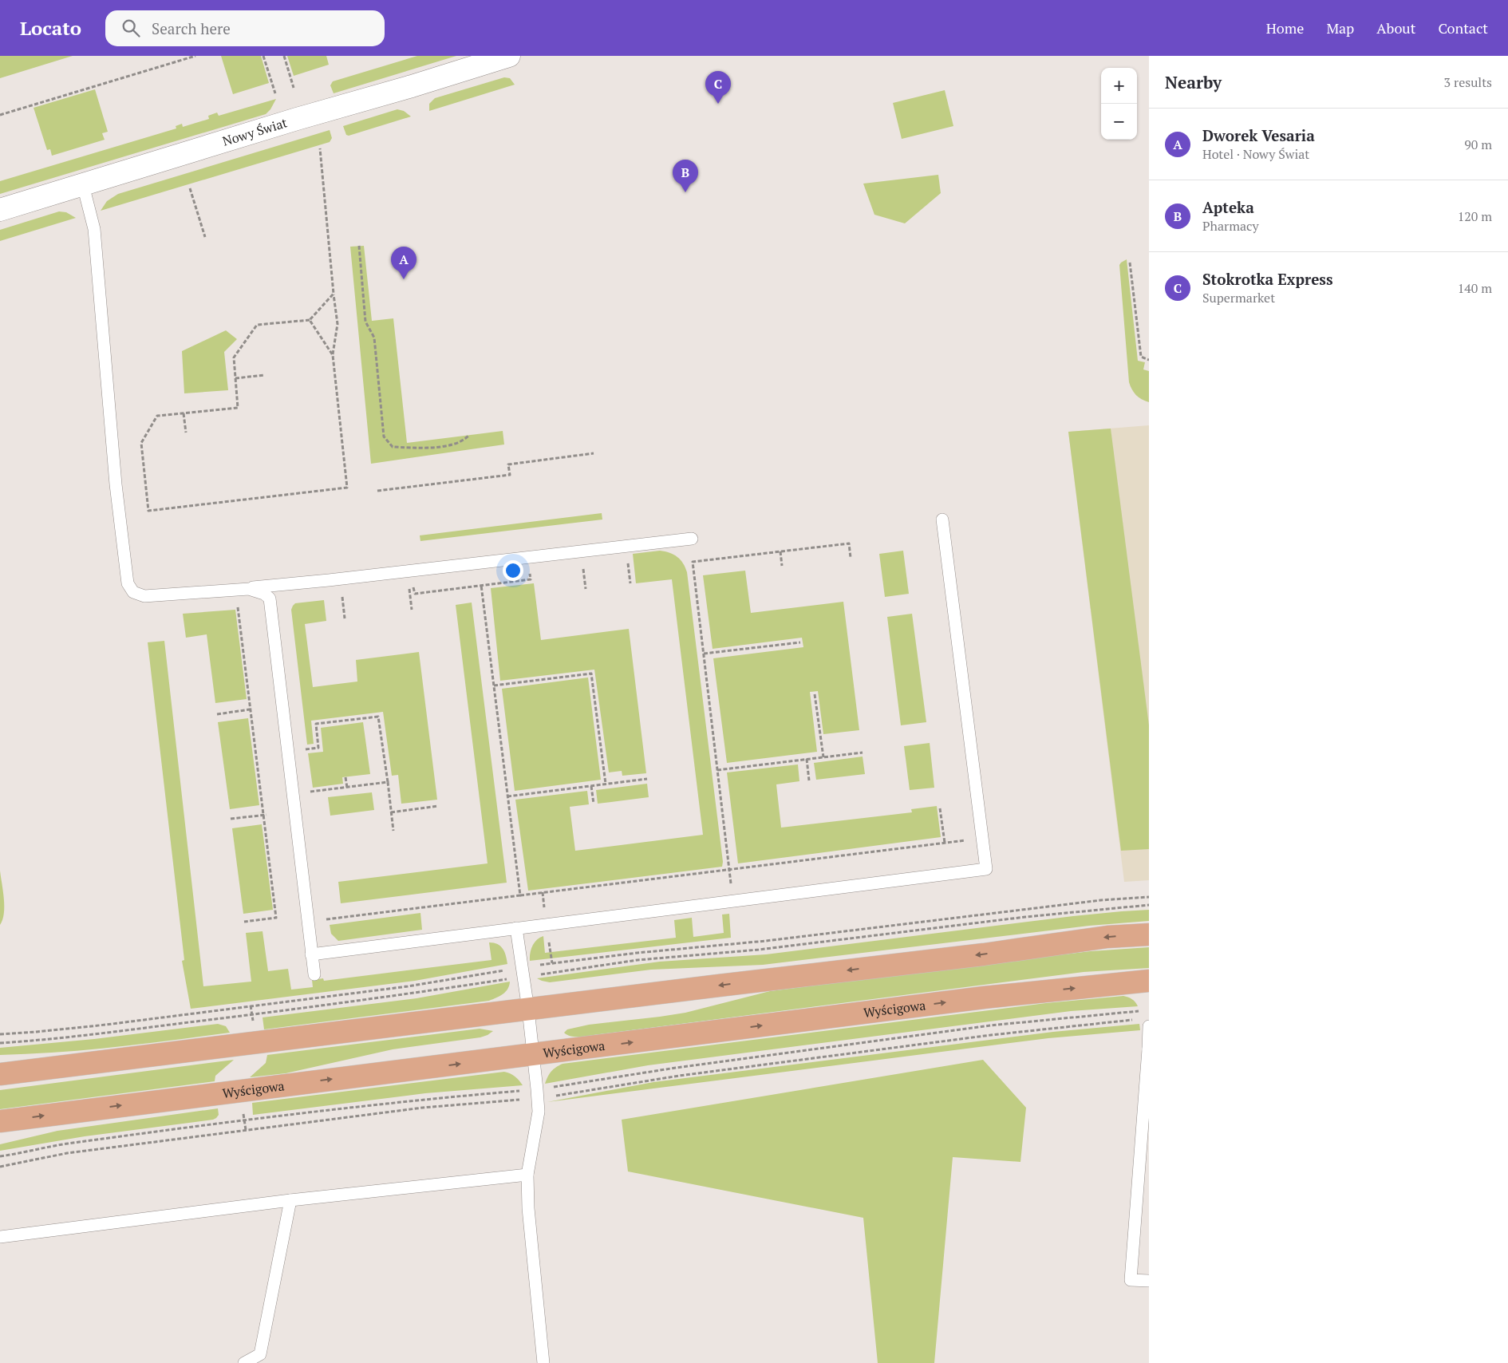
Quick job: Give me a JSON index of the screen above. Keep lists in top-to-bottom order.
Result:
{
  "streets": {
    "main road": ["Wyścigowa"],
    "street": ["Nowy Świat"]
  },
  "page": {
    "header": "Locato",
    "search": "Search here",
    "nav": [
      "Home",
      "Map",
      "About",
      "Contact"
    ],
    "heading": ["Nearby", "3 results"],
    "map_buttons": ["+", "−"],
    "pins": ["C", "B", "A"],
    "list": [
      {
        "mark": "A",
        "name": "Dworek Vesaria",
        "note": "Hotel · Nowy Świat",
        "value": "90 m"
      },
      {
        "mark": "B",
        "name": "Apteka",
        "note": "Pharmacy",
        "value": "120 m"
      },
      {
        "mark": "C",
        "name": "Stokrotka Express",
        "note": "Supermarket",
        "value": "140 m"
      }
    ]
  }
}
